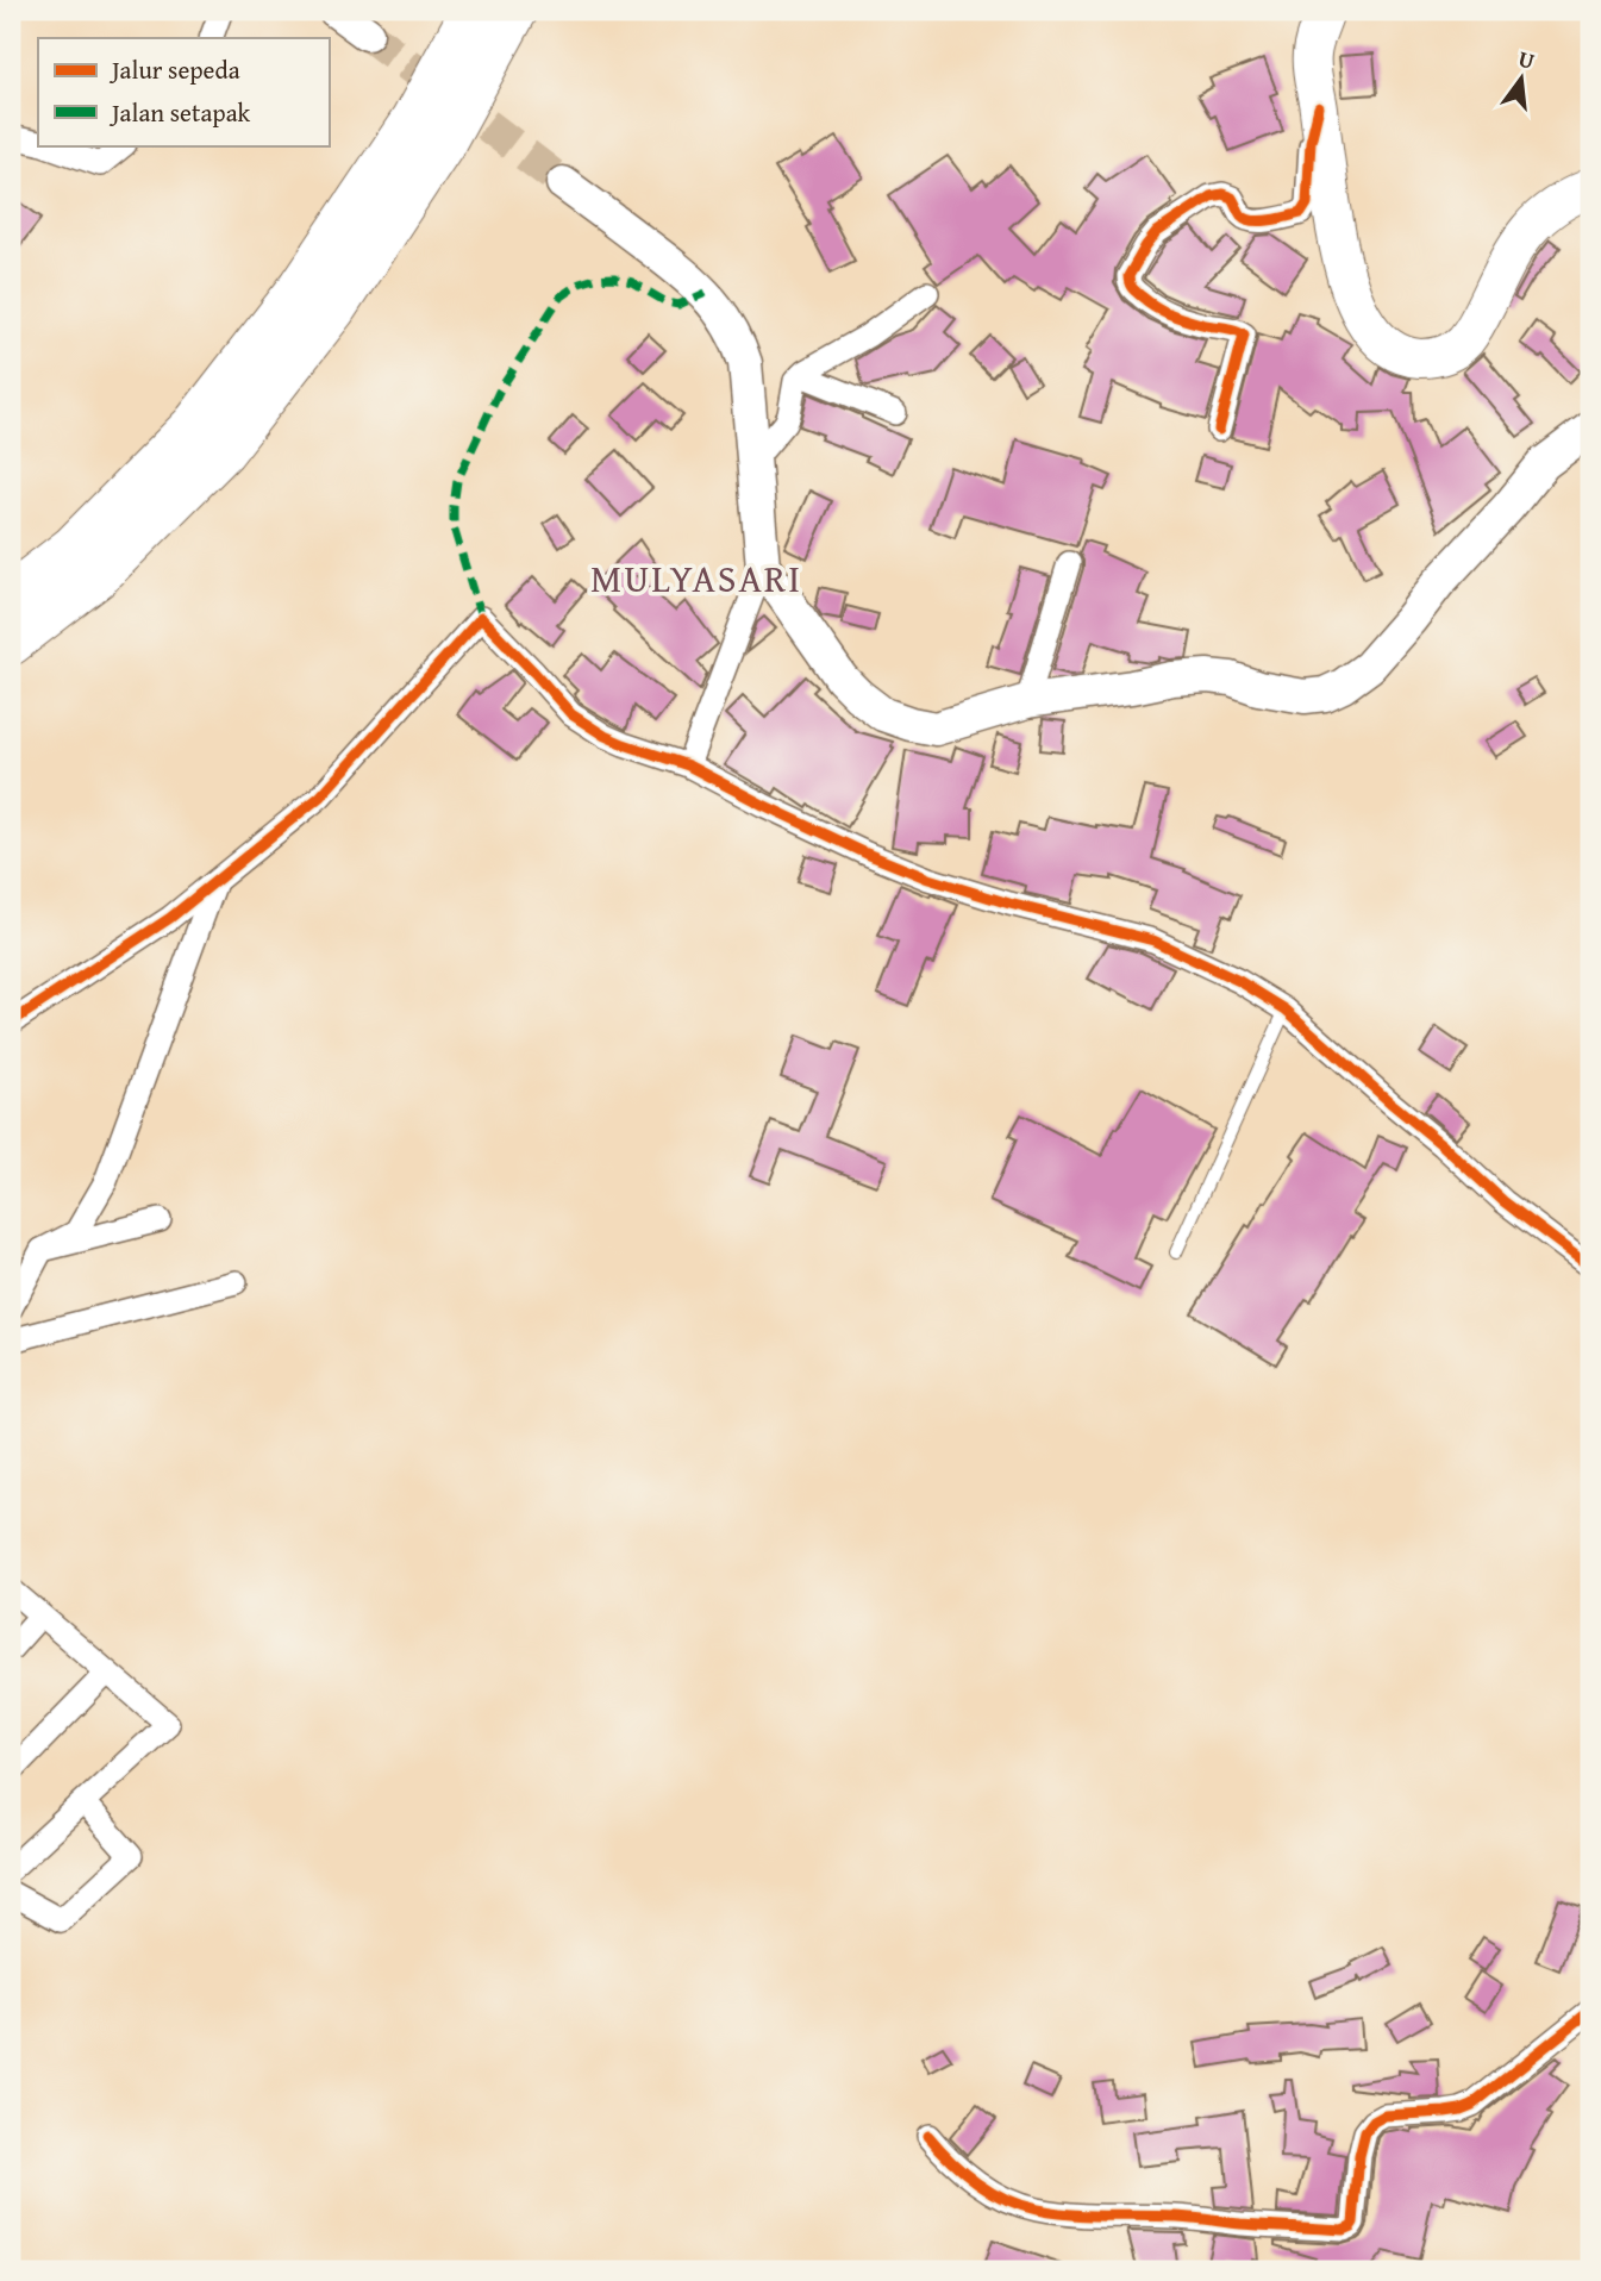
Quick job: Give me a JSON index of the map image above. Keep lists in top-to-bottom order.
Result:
{
  "districts": ["MULYASARI"],
  "legend": ["Jalur sepeda", "Jalan setapak"],
  "north": "top"
}
